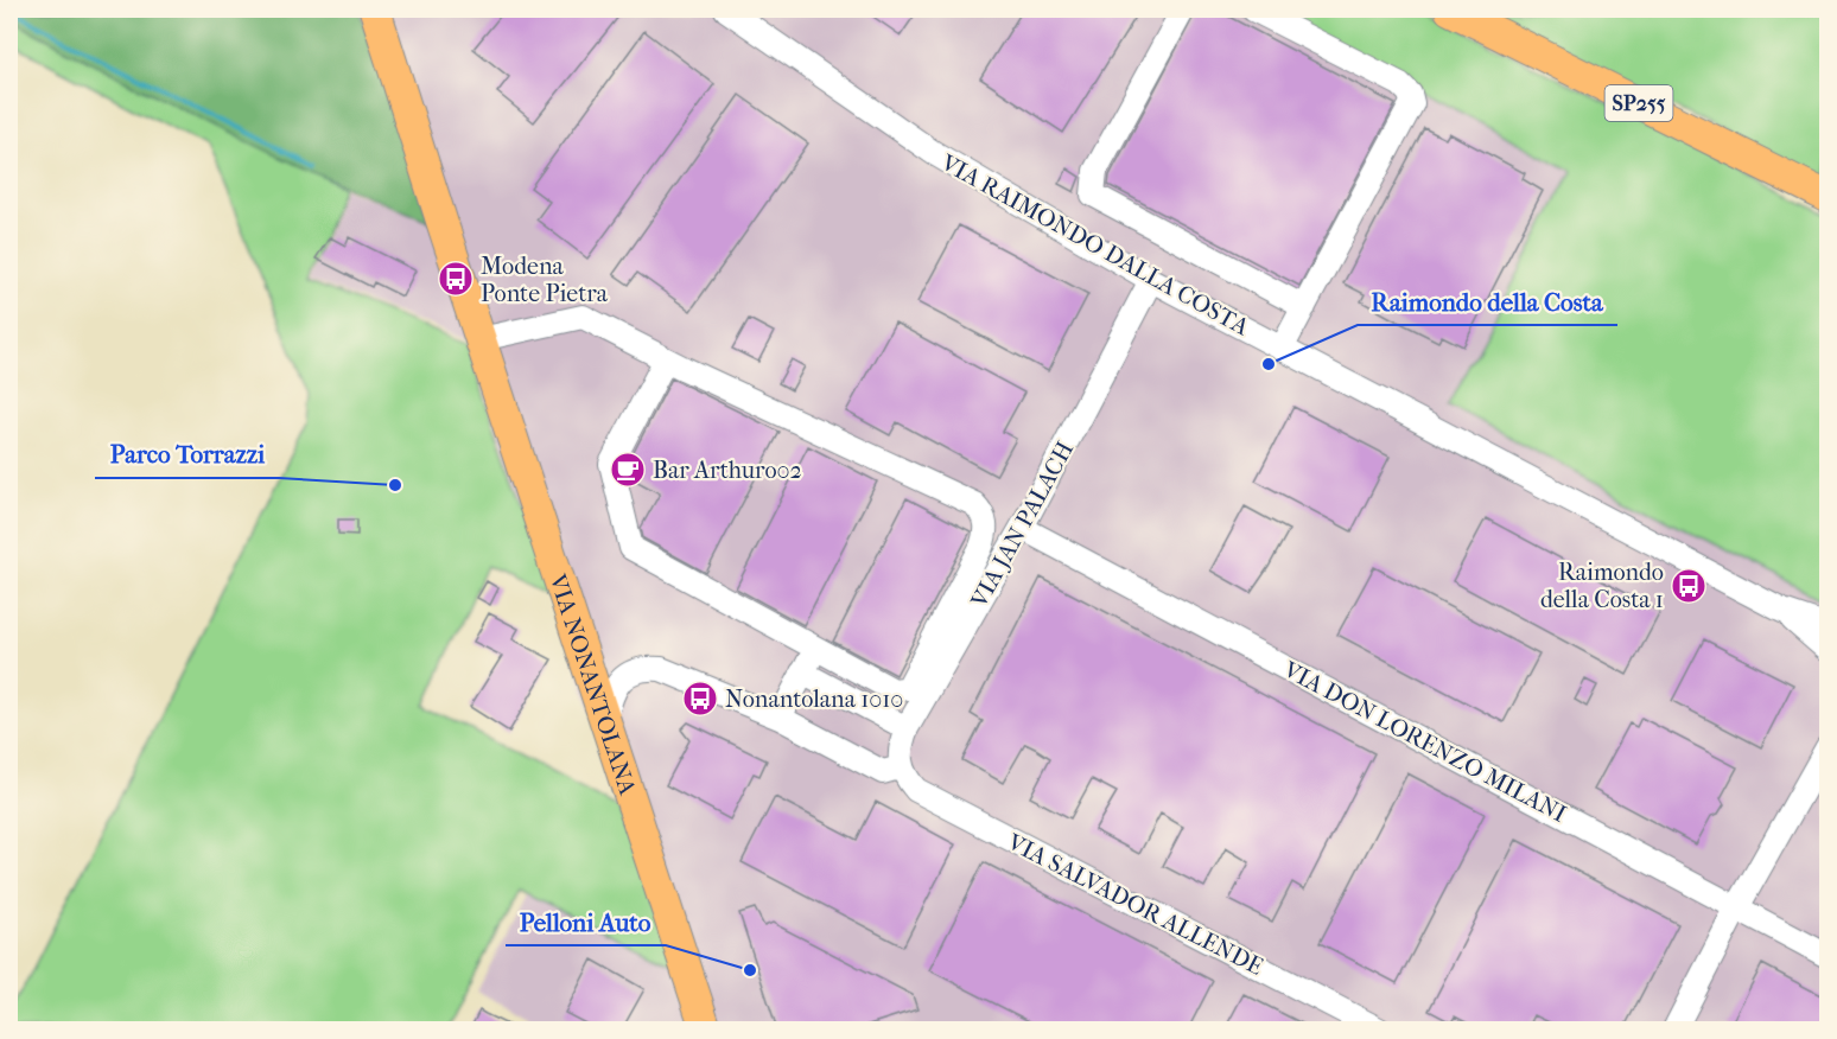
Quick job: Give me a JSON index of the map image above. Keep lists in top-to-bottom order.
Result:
{
  "streets": {
    "main road": ["SP255", "VIA NONANTOLANA"],
    "street": [
      "VIA RAIMONDO DALLA COSTA",
      "VIA JAN PALACH",
      "VIA DON LORENZO MILANI",
      "VIA SALVADOR ALLENDE"
    ]
  },
  "crossings": [
    ["VIA RAIMONDO DALLA COSTA", "VIA JAN PALACH"],
    ["VIA JAN PALACH", "VIA DON LORENZO MILANI"],
    ["VIA JAN PALACH", "VIA SALVADOR ALLENDE"]
  ],
  "places": {
    "bus stop": ["Modena Ponte Pietra", "Raimondo della Costa 1", "Nonantolana 1010"],
    "other": ["Raimondo della Costa", "Parco Torrazzi", "Pelloni Auto"],
    "cafe": ["Bar Arthuro02"]
  }
}
